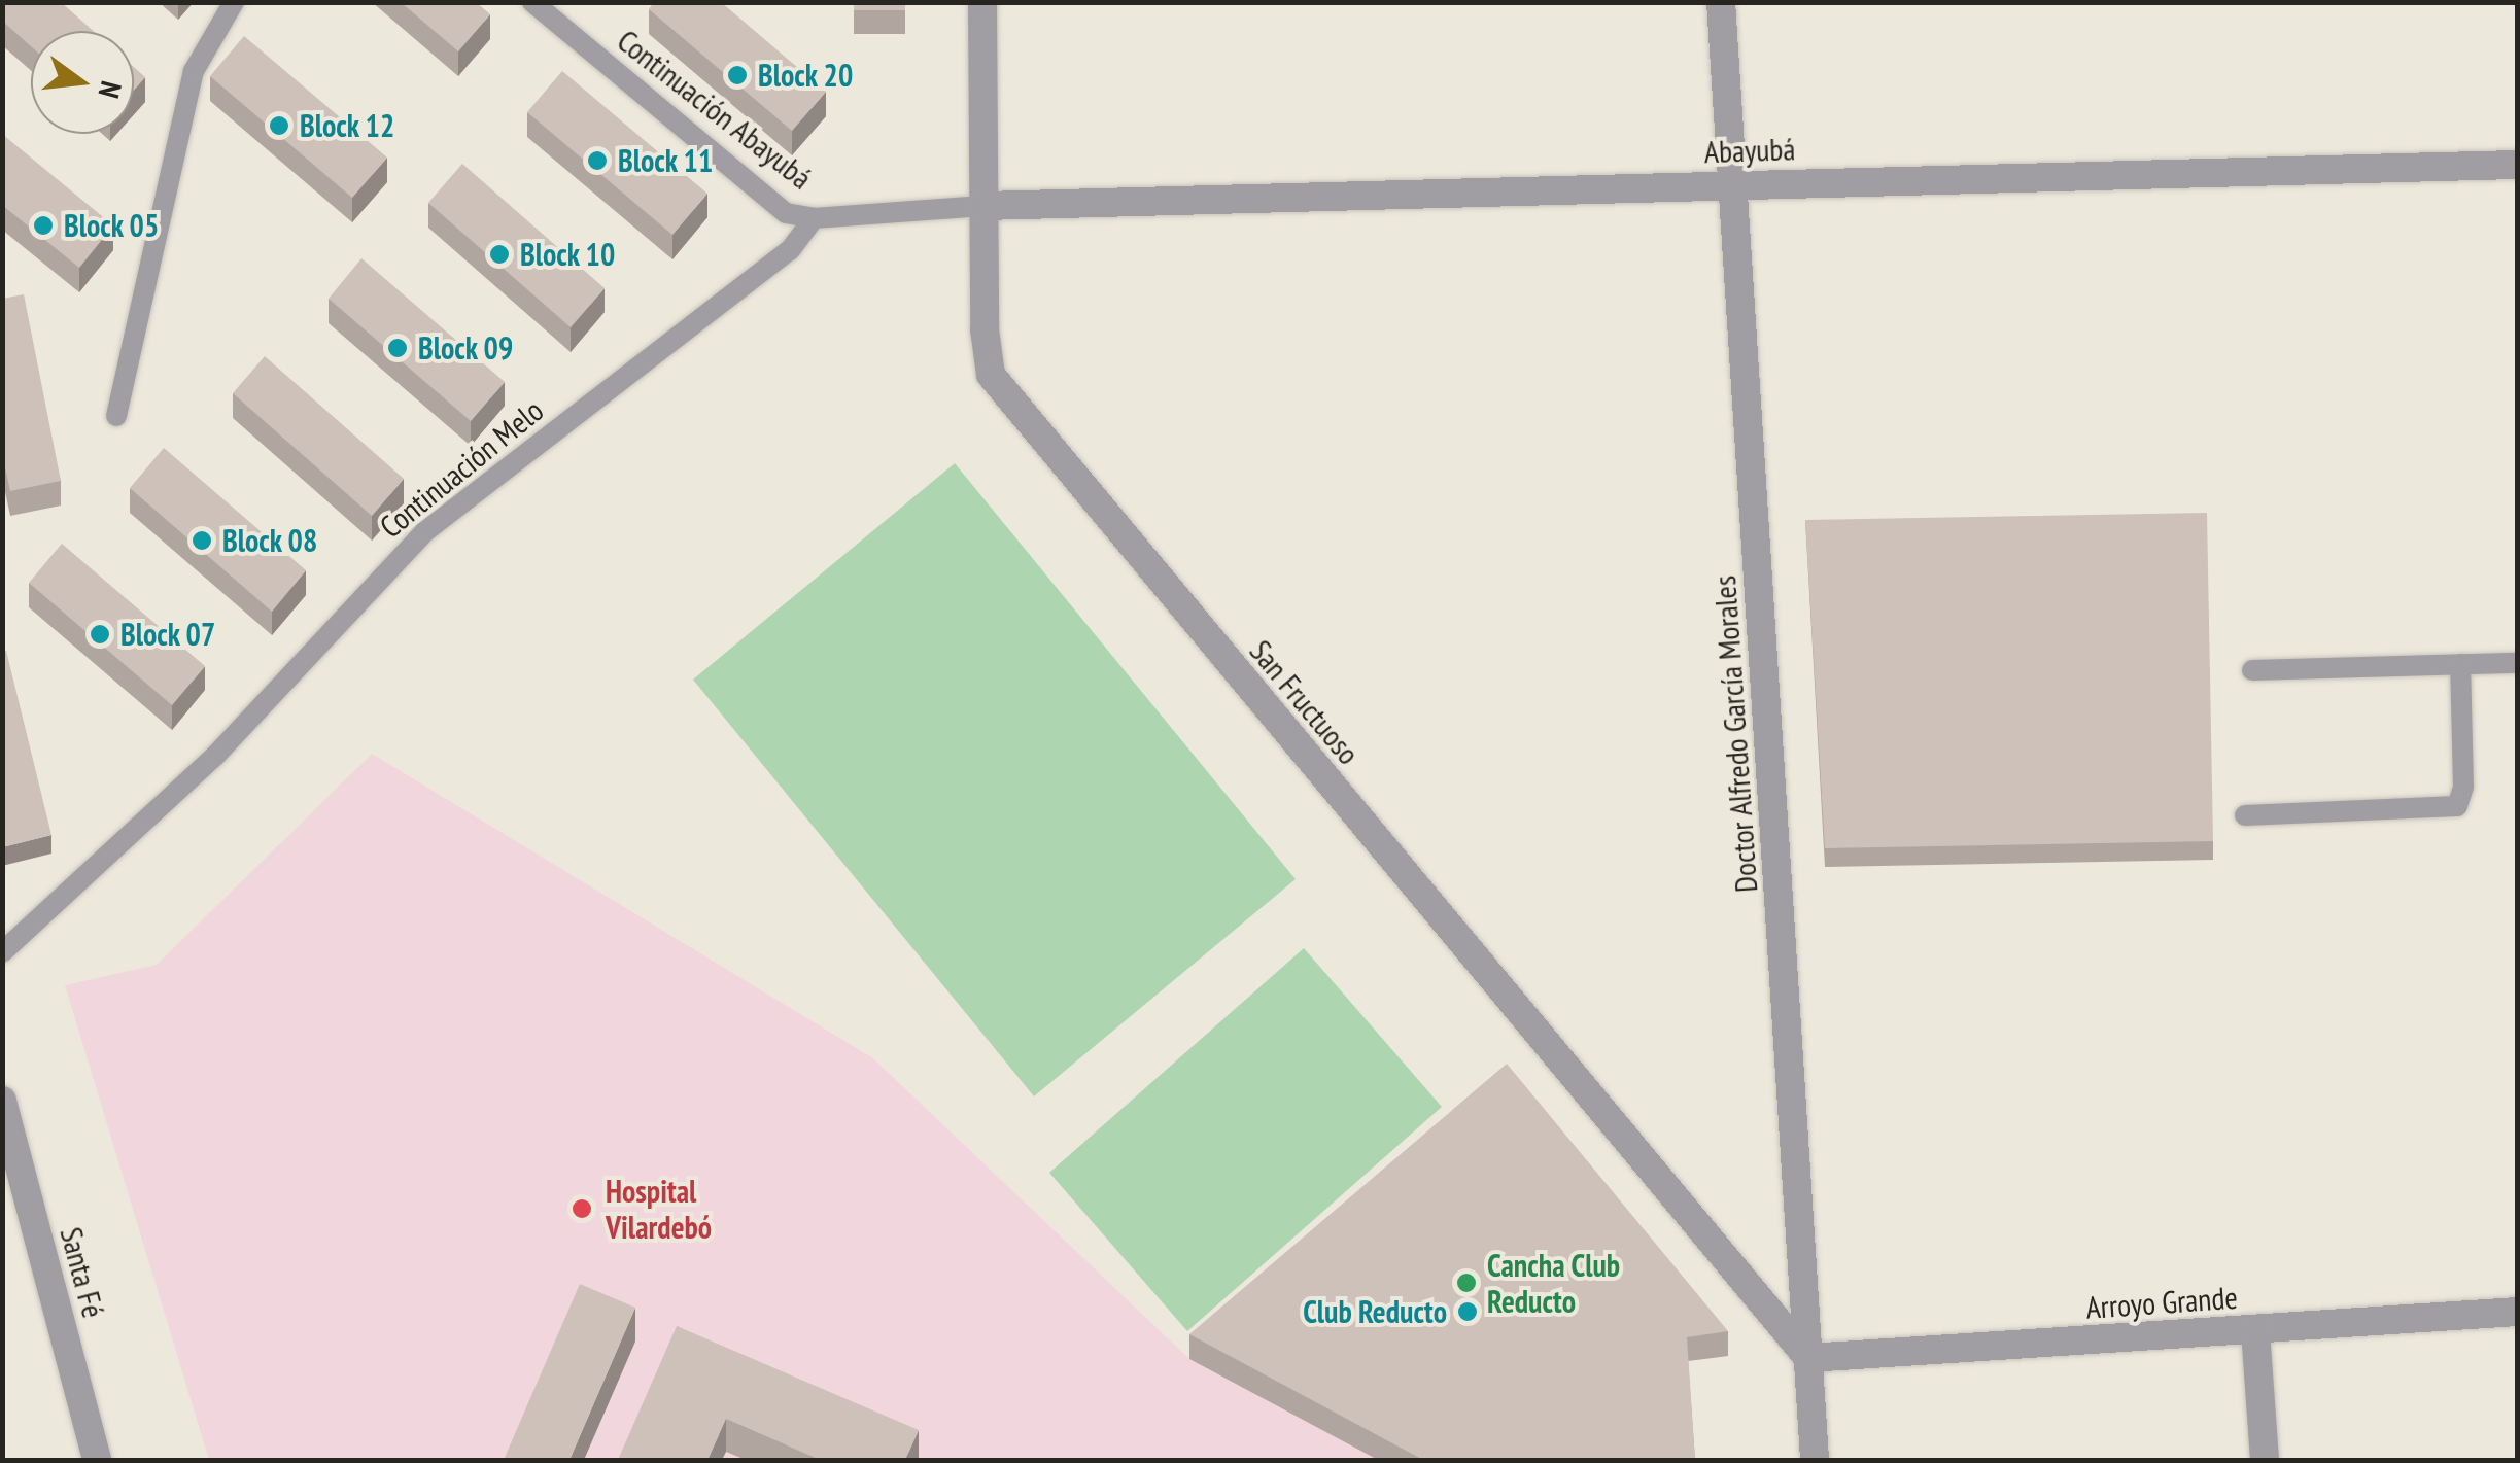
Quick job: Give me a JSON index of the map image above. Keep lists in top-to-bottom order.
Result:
{
  "streets": {
    "street": [
      "Abayubá",
      "San Fructuoso",
      "Doctor Alfredo García Morales",
      "Santa Fé",
      "Arroyo Grande"
    ],
    "lane": ["Continuación Abayubá", "Continuación Melo"]
  },
  "crossings": [
    ["Continuación Abayubá", "Continuación Melo"],
    ["Abayubá", "San Fructuoso"],
    ["Abayubá", "Doctor Alfredo García Morales"],
    ["San Fructuoso", "Doctor Alfredo García Morales"],
    ["San Fructuoso", "Arroyo Grande"],
    ["Doctor Alfredo García Morales", "Arroyo Grande"]
  ],
  "places": [
    "Block 20",
    "Block 12",
    "Block 11",
    "Block 05",
    "Block 10",
    "Block 09",
    "Block 08",
    "Block 07",
    "Hospital Vilardebó",
    "Cancha Club Reducto",
    "Club Reducto"
  ],
  "north": "right"
}
